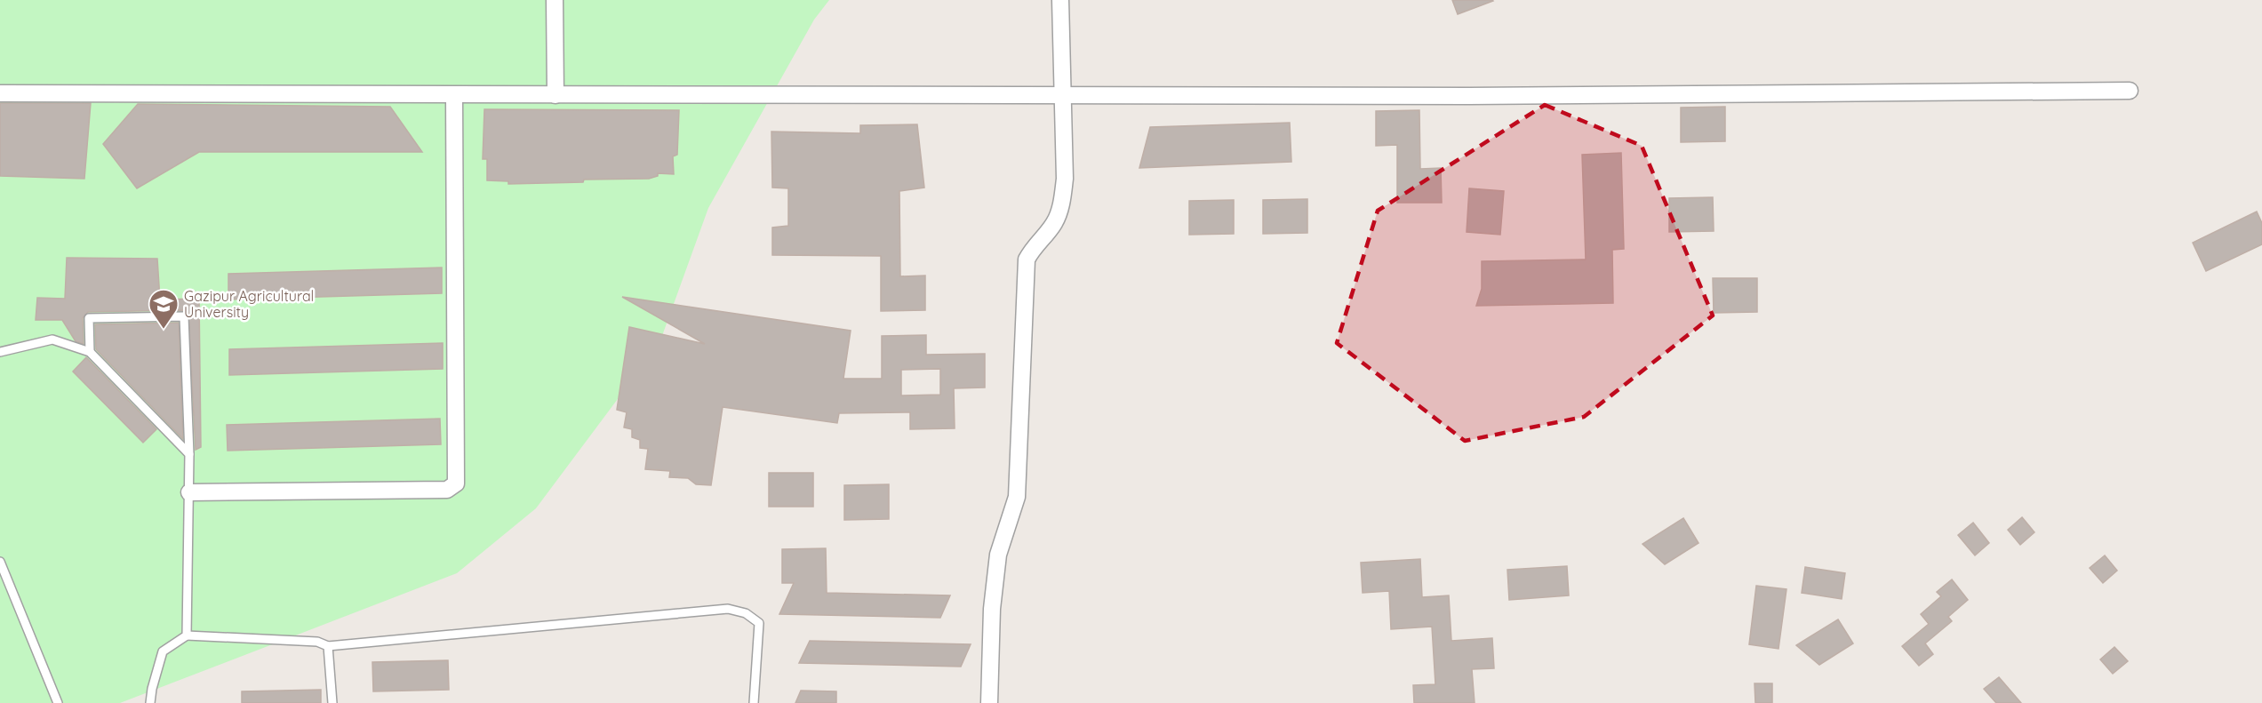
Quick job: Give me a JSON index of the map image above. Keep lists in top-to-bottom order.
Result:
{
  "places": {
    "school or university": ["Gazipur Agricultural University"]
  }
}
